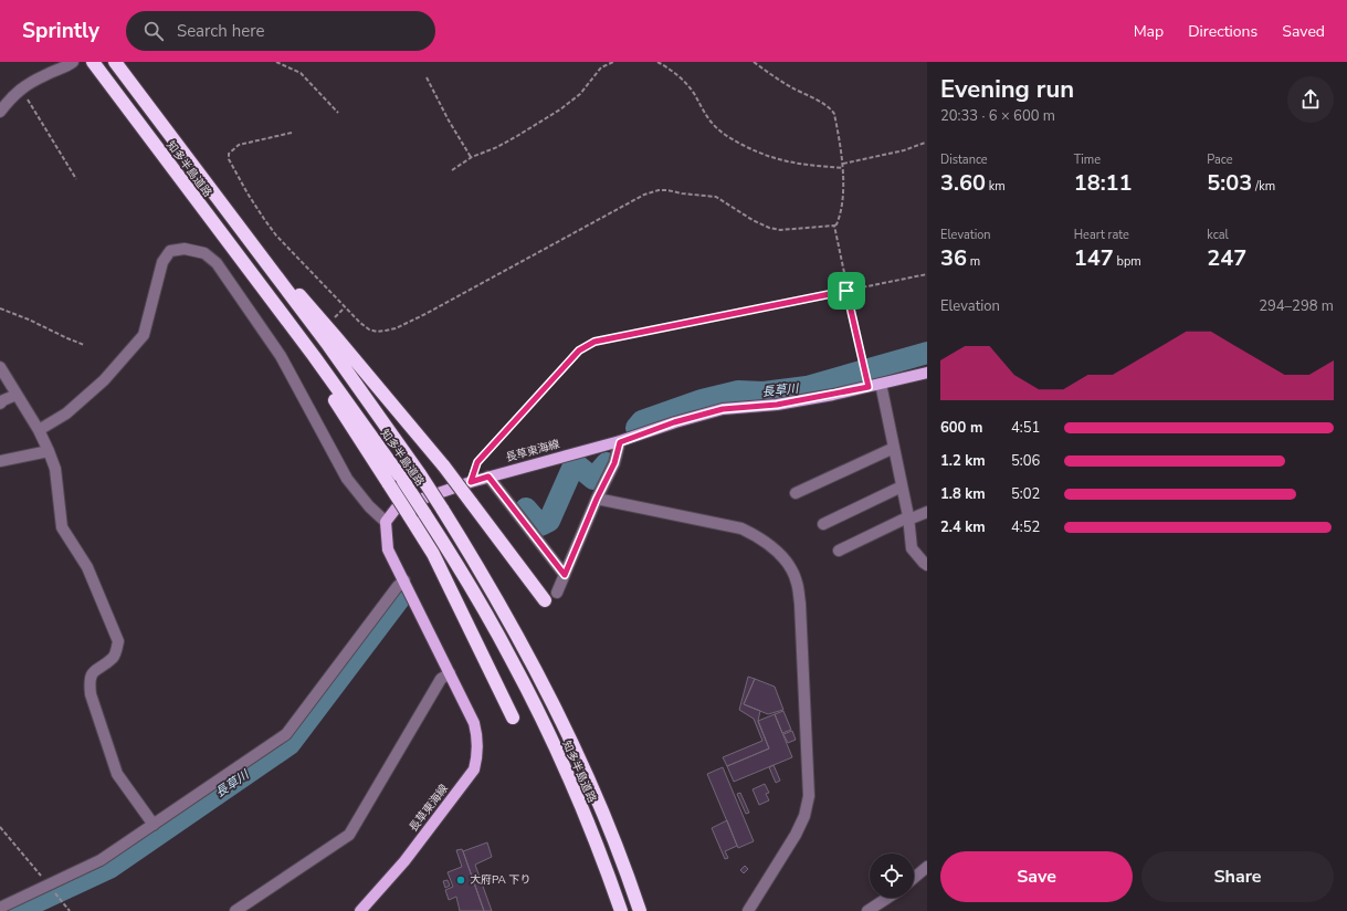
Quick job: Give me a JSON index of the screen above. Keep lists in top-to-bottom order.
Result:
{
  "streets": {
    "highway": ["知多半島道路"],
    "main road": ["長草東海線"]
  },
  "water": ["長草川"],
  "places": ["大府PA 下り"],
  "page": {
    "header": "Sprintly",
    "search": "Search here",
    "nav": ["Map", "Directions", "Saved"],
    "heading": ["Evening run", "20:33 · 6 × 600 m"],
    "stats": [
      ["Distance", "3.60 km"],
      ["Time", "18:11"],
      ["Pace", "5:03 /km"],
      ["Elevation", "36 m"],
      ["Heart rate", "147 bpm"],
      ["kcal", "247"]
    ],
    "chart": ["Elevation", "294–298 m"],
    "list": [
      {
        "name": "600 m",
        "note": "4:51"
      },
      {
        "name": "1.2 km",
        "note": "5:06"
      },
      {
        "name": "1.8 km",
        "note": "5:02"
      },
      {
        "name": "2.4 km",
        "note": "4:52"
      }
    ],
    "buttons": ["Save", "Share"]
  }
}
